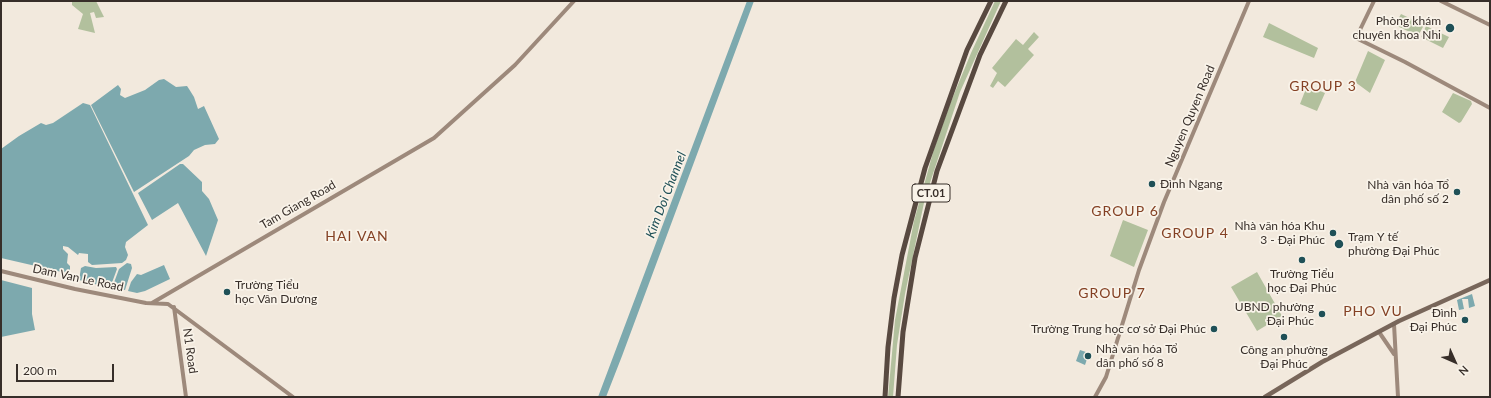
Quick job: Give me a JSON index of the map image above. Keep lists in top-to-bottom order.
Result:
{
  "streets": {
    "highway": ["CT.01"],
    "street": [
      "Nguyen Quyen Road",
      "Tam Giang Road",
      "Dam Van Le Road",
      "N1 Road"
    ]
  },
  "crossings": [
    ["Tam Giang Road", "Dam Van Le Road"]
  ],
  "districts": [
    "GROUP 3",
    "GROUP 6",
    "GROUP 4",
    "HAI VAN",
    "GROUP 7",
    "PHO VU"
  ],
  "water": ["Kim Doi Channel"],
  "places": [
    "Phòng khám chuyên khoa Nhi",
    "Đình Ngang",
    "Nhà văn hóa Tổ dân phố số 2",
    "Nhà văn hóa Khu 3 - Đại Phúc",
    "Trạm Y tế phường Đại Phúc",
    "Trường Tiểu học Đại Phúc",
    "Trường Tiểu học Vân Dương",
    "UBND phường Đại Phúc",
    "Đình Đại Phúc",
    "Trường Trung học cơ sở Đại Phúc",
    "Công an phường Đại Phúc",
    "Nhà văn hóa Tổ dân phố số 8"
  ],
  "scale_bar": "200 m",
  "north": "bottom right"
}
